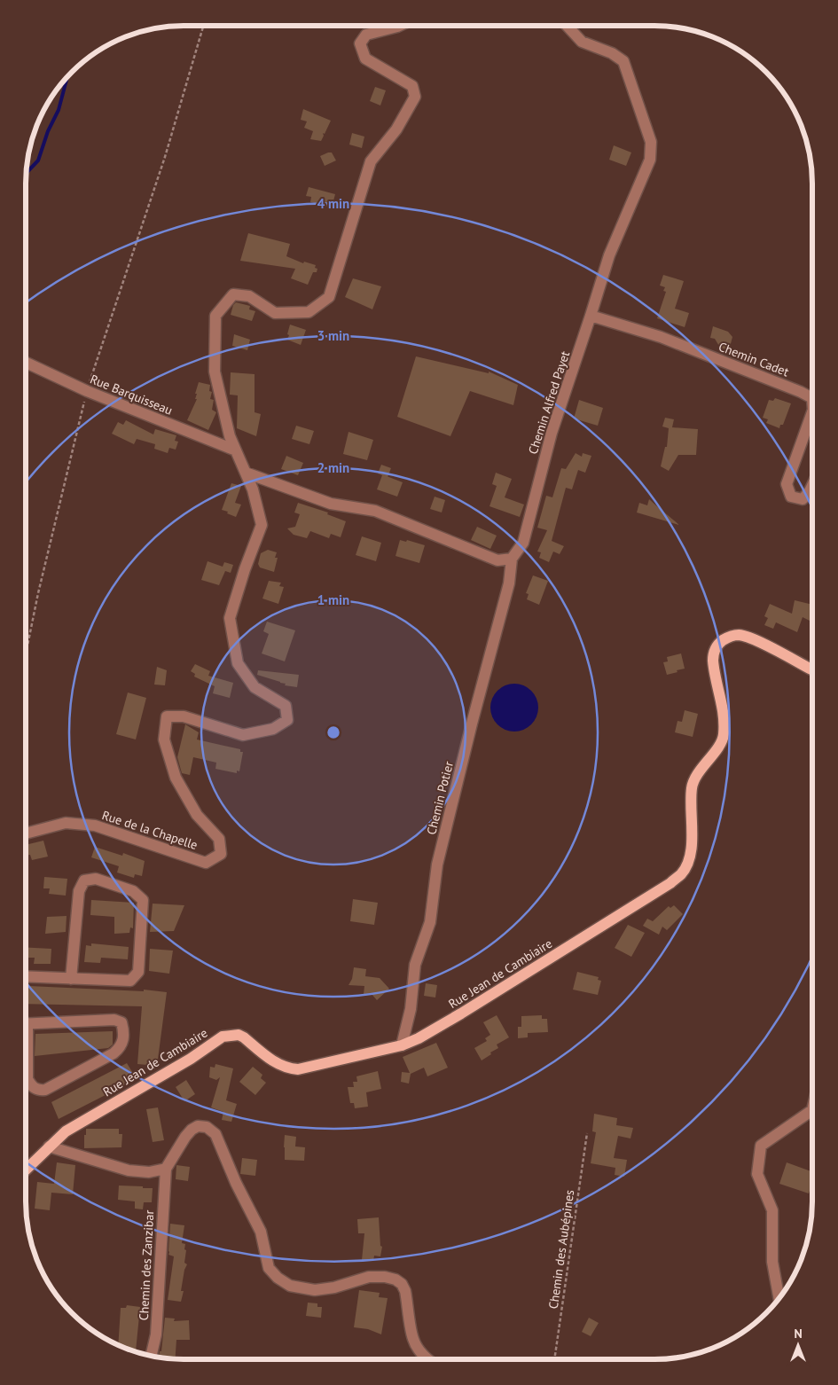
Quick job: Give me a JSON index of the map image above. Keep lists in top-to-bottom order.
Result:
{
  "streets": {
    "main road": ["Rue Jean de Cambiaire"],
    "street": [
      "Chemin Cadet",
      "Rue Barquisseau",
      "Chemin Alfred Payet",
      "Chemin Potier",
      "Rue de la Chapelle",
      "Chemin des Zanzibar"
    ],
    "path": ["Chemin des Aubépines"]
  },
  "crossings": [
    ["Chemin Cadet", "Chemin Alfred Payet"],
    ["Rue Barquisseau", "Rue de la Chapelle"],
    ["Chemin Alfred Payet", "Chemin Potier"],
    ["Chemin Potier", "Rue Jean de Cambiaire"]
  ],
  "north": "top",
  "rings": [
    "4 min",
    "3 min",
    "2 min",
    "1 min"
  ]
}
